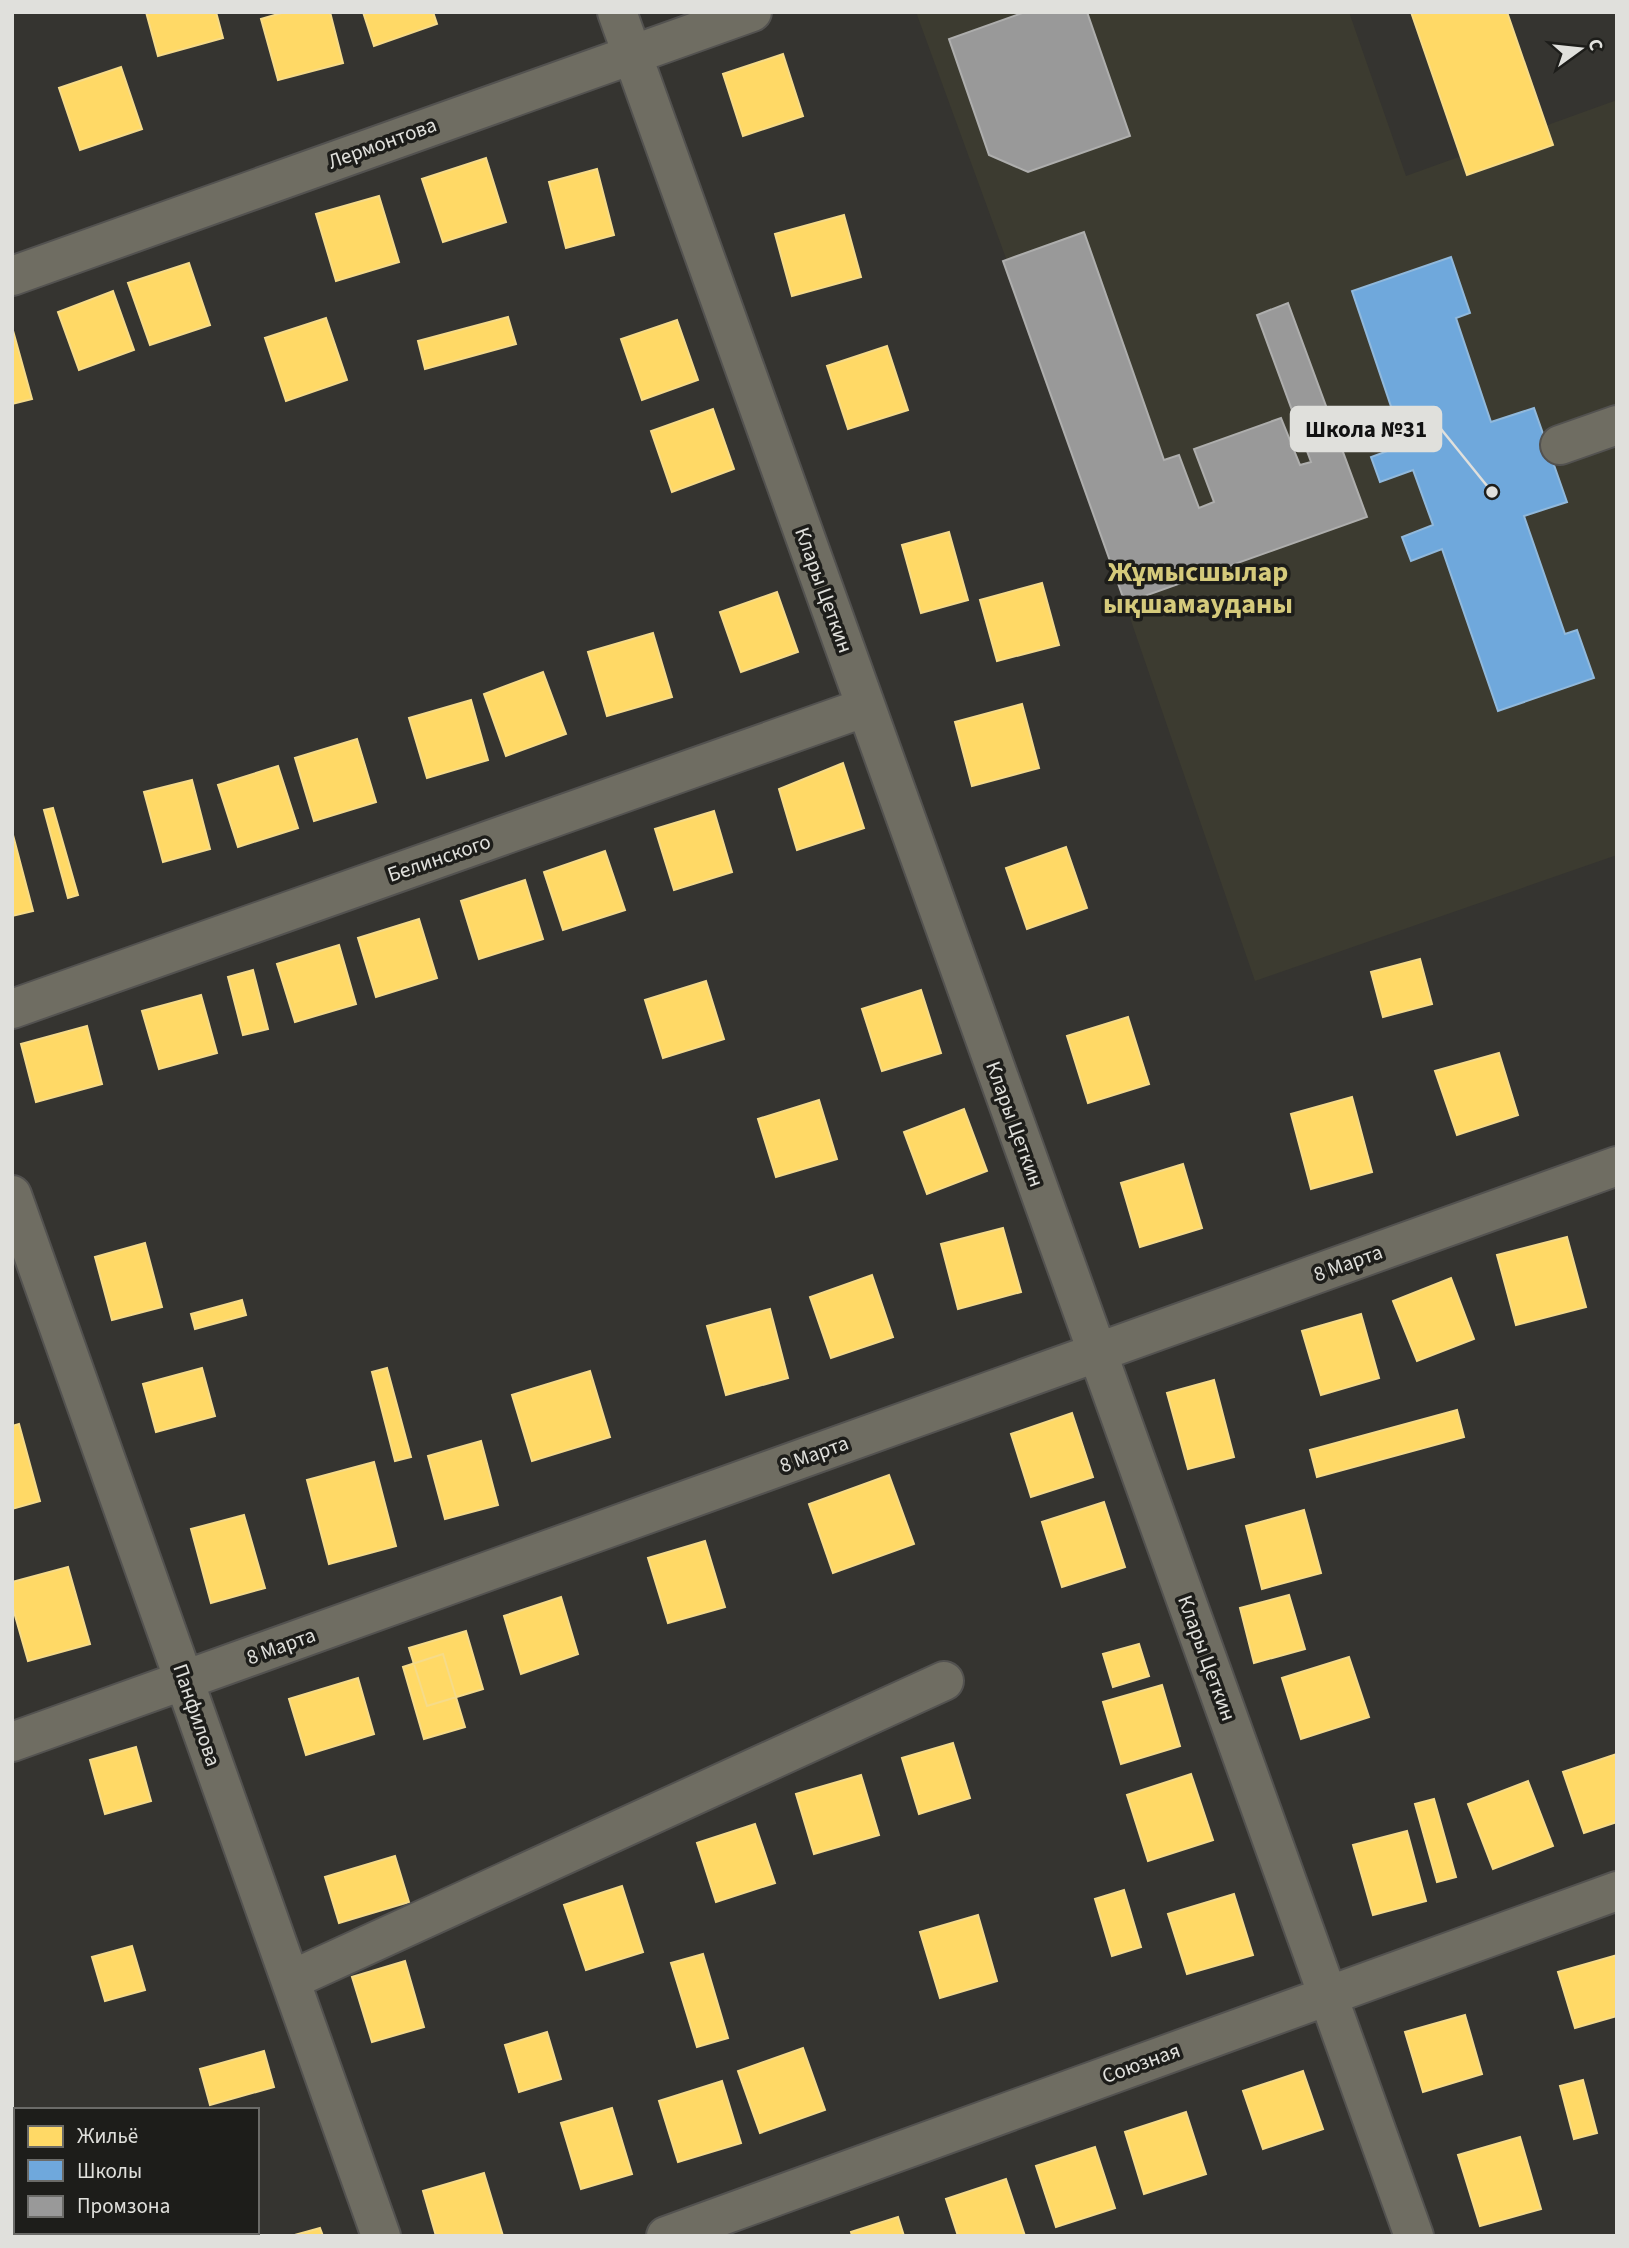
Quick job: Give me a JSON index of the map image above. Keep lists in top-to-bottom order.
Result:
{
  "streets": {
    "street": [
      "Лермонтова",
      "Клары Цеткин",
      "Белинского",
      "8 Марта",
      "Панфилова",
      "Союзная"
    ]
  },
  "crossings": [
    ["Лермонтова", "Клары Цеткин"],
    ["Клары Цеткин", "Белинского"],
    ["Клары Цеткин", "8 Марта"],
    ["Клары Цеткин", "Союзная"],
    ["8 Марта", "Панфилова"]
  ],
  "districts": ["Жұмысшылар ықшамауданы"],
  "places": ["Школа №31"],
  "legend": ["Жильё", "Школы", "Промзона"],
  "north": "right"
}
